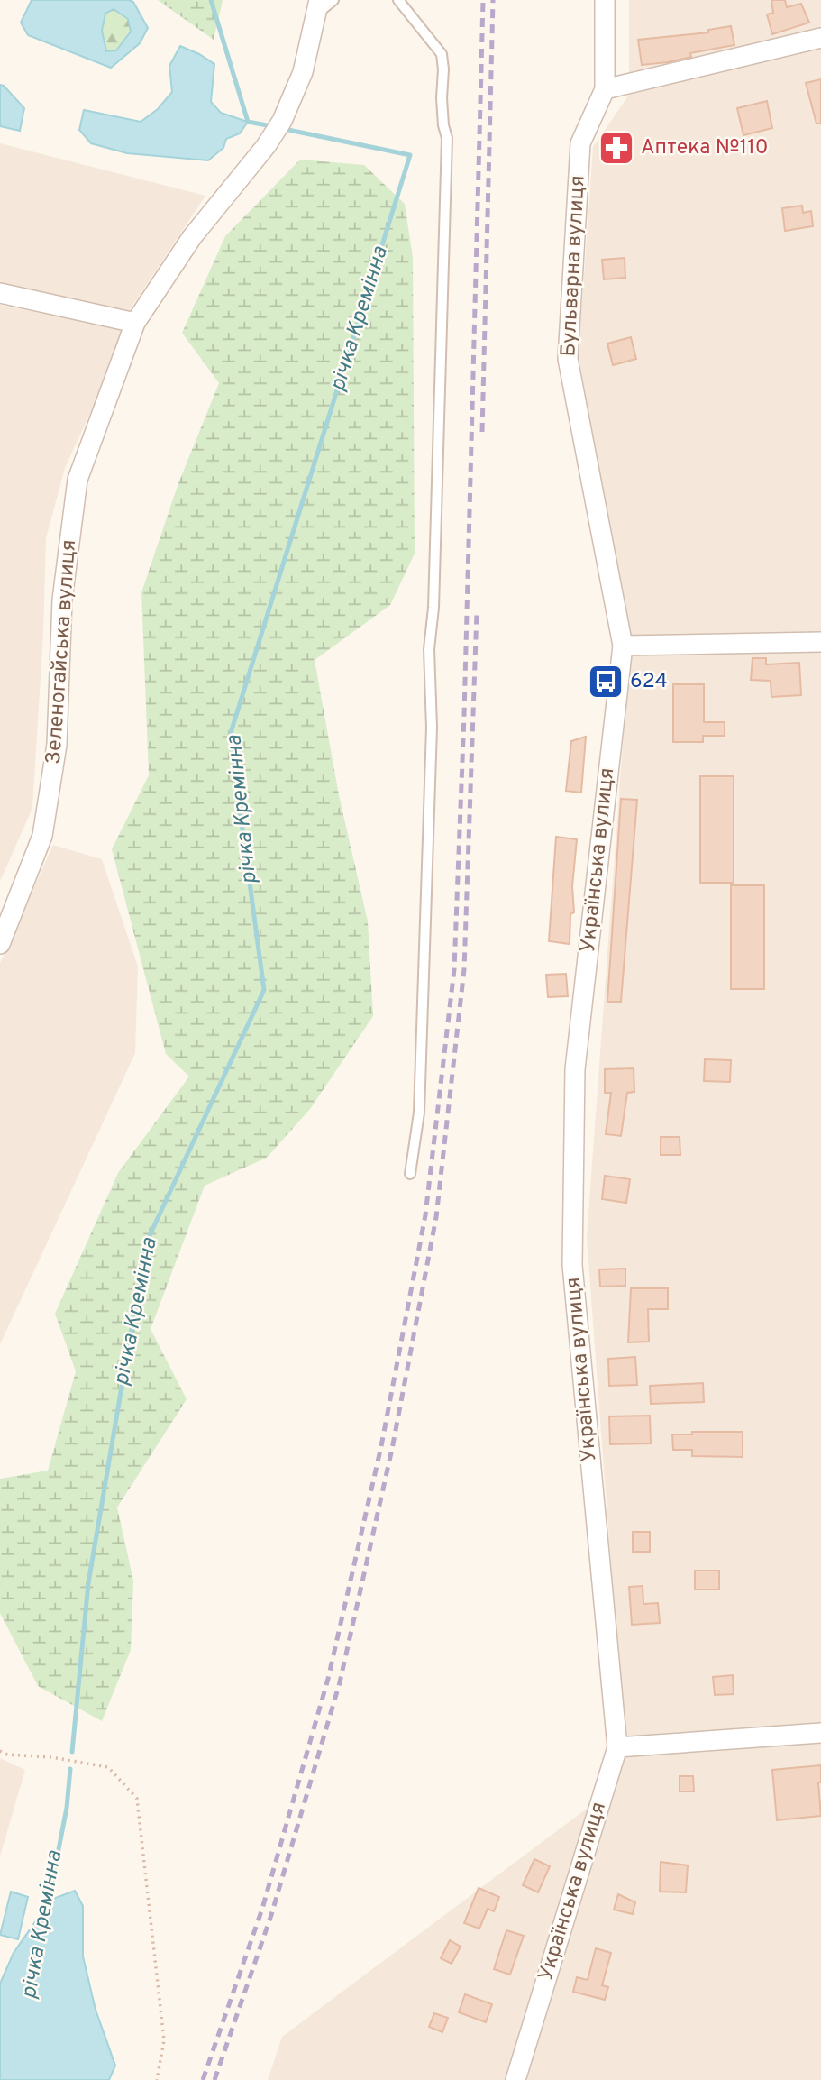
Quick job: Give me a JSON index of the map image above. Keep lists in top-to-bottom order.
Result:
{
  "streets": {
    "street": ["Бульварна вулиця", "Зеленогайська вулиця", "Українська вулиця"]
  },
  "crossings": [
    ["Бульварна вулиця", "Українська вулиця"]
  ],
  "water": ["річка Кремінна"],
  "places": {
    "pharmacy": ["Аптека №110"],
    "bus stop": ["624"]
  }
}
